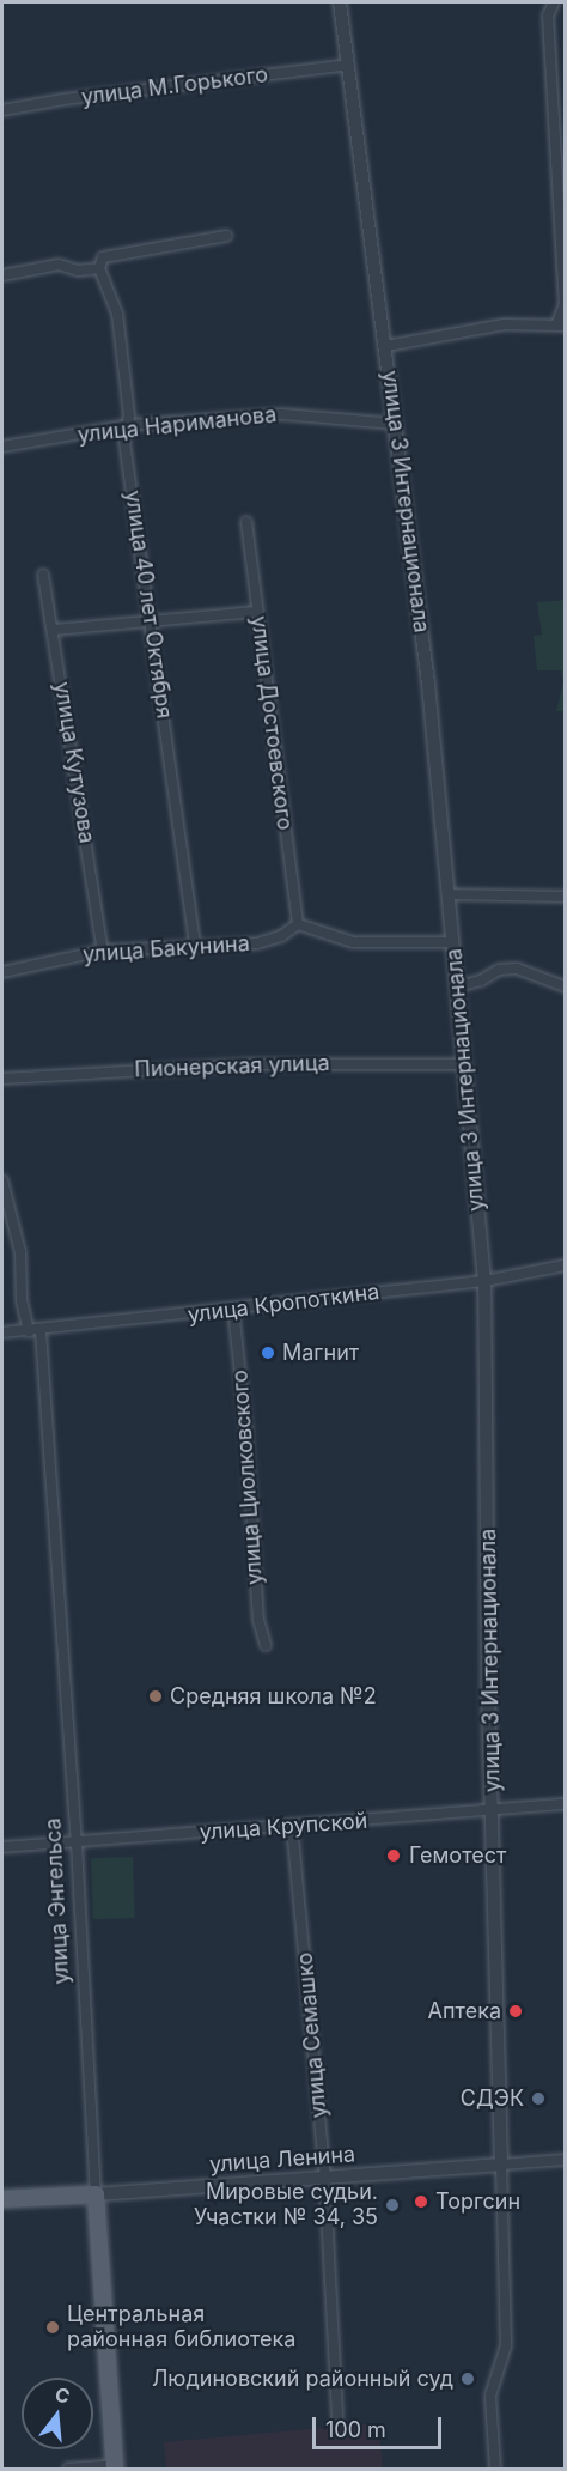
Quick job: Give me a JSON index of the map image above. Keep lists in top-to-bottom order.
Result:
{
  "streets": {
    "main road": ["улица Энгельса", "улица Ленина"],
    "street": [
      "улица М.Горького",
      "улица Нариманова",
      "улица 3 Интернационала",
      "улица 40 лет Октября",
      "улица Достоевского",
      "улица Кутузова",
      "улица Бакунина",
      "Пионерская улица",
      "улица Кропоткина",
      "улица Циолковского",
      "улица Крупской",
      "улица Семашко"
    ]
  },
  "crossings": [
    ["улица М.Горького", "улица 3 Интернационала"],
    ["улица Нариманова", "улица 3 Интернационала"],
    ["улица Нариманова", "улица 40 лет Октября"],
    ["улица 3 Интернационала", "Пионерская улица"],
    ["улица 3 Интернационала", "улица Кропоткина"],
    ["улица 3 Интернационала", "улица Крупской"],
    ["улица 3 Интернационала", "улица Ленина"],
    ["улица 40 лет Октября", "улица Бакунина"],
    ["улица Достоевского", "улица Бакунина"],
    ["улица Кутузова", "улица Бакунина"],
    ["улица Кропоткина", "улица Циолковского"],
    ["улица Кропоткина", "улица Энгельса"],
    ["улица Крупской", "улица Энгельса"],
    ["улица Крупской", "улица Семашко"],
    ["улица Энгельса", "улица Ленина"],
    ["улица Семашко", "улица Ленина"]
  ],
  "places": [
    "Магнит",
    "Средняя школа №2",
    "Гемотест",
    "Аптека",
    "СДЭК",
    "Торгсин",
    "Мировые судьи. Участки № 34, 35",
    "Центральная районная библиотека",
    "Людиновский районный суд"
  ],
  "scale_bar": "100 m",
  "north": "top"
}
